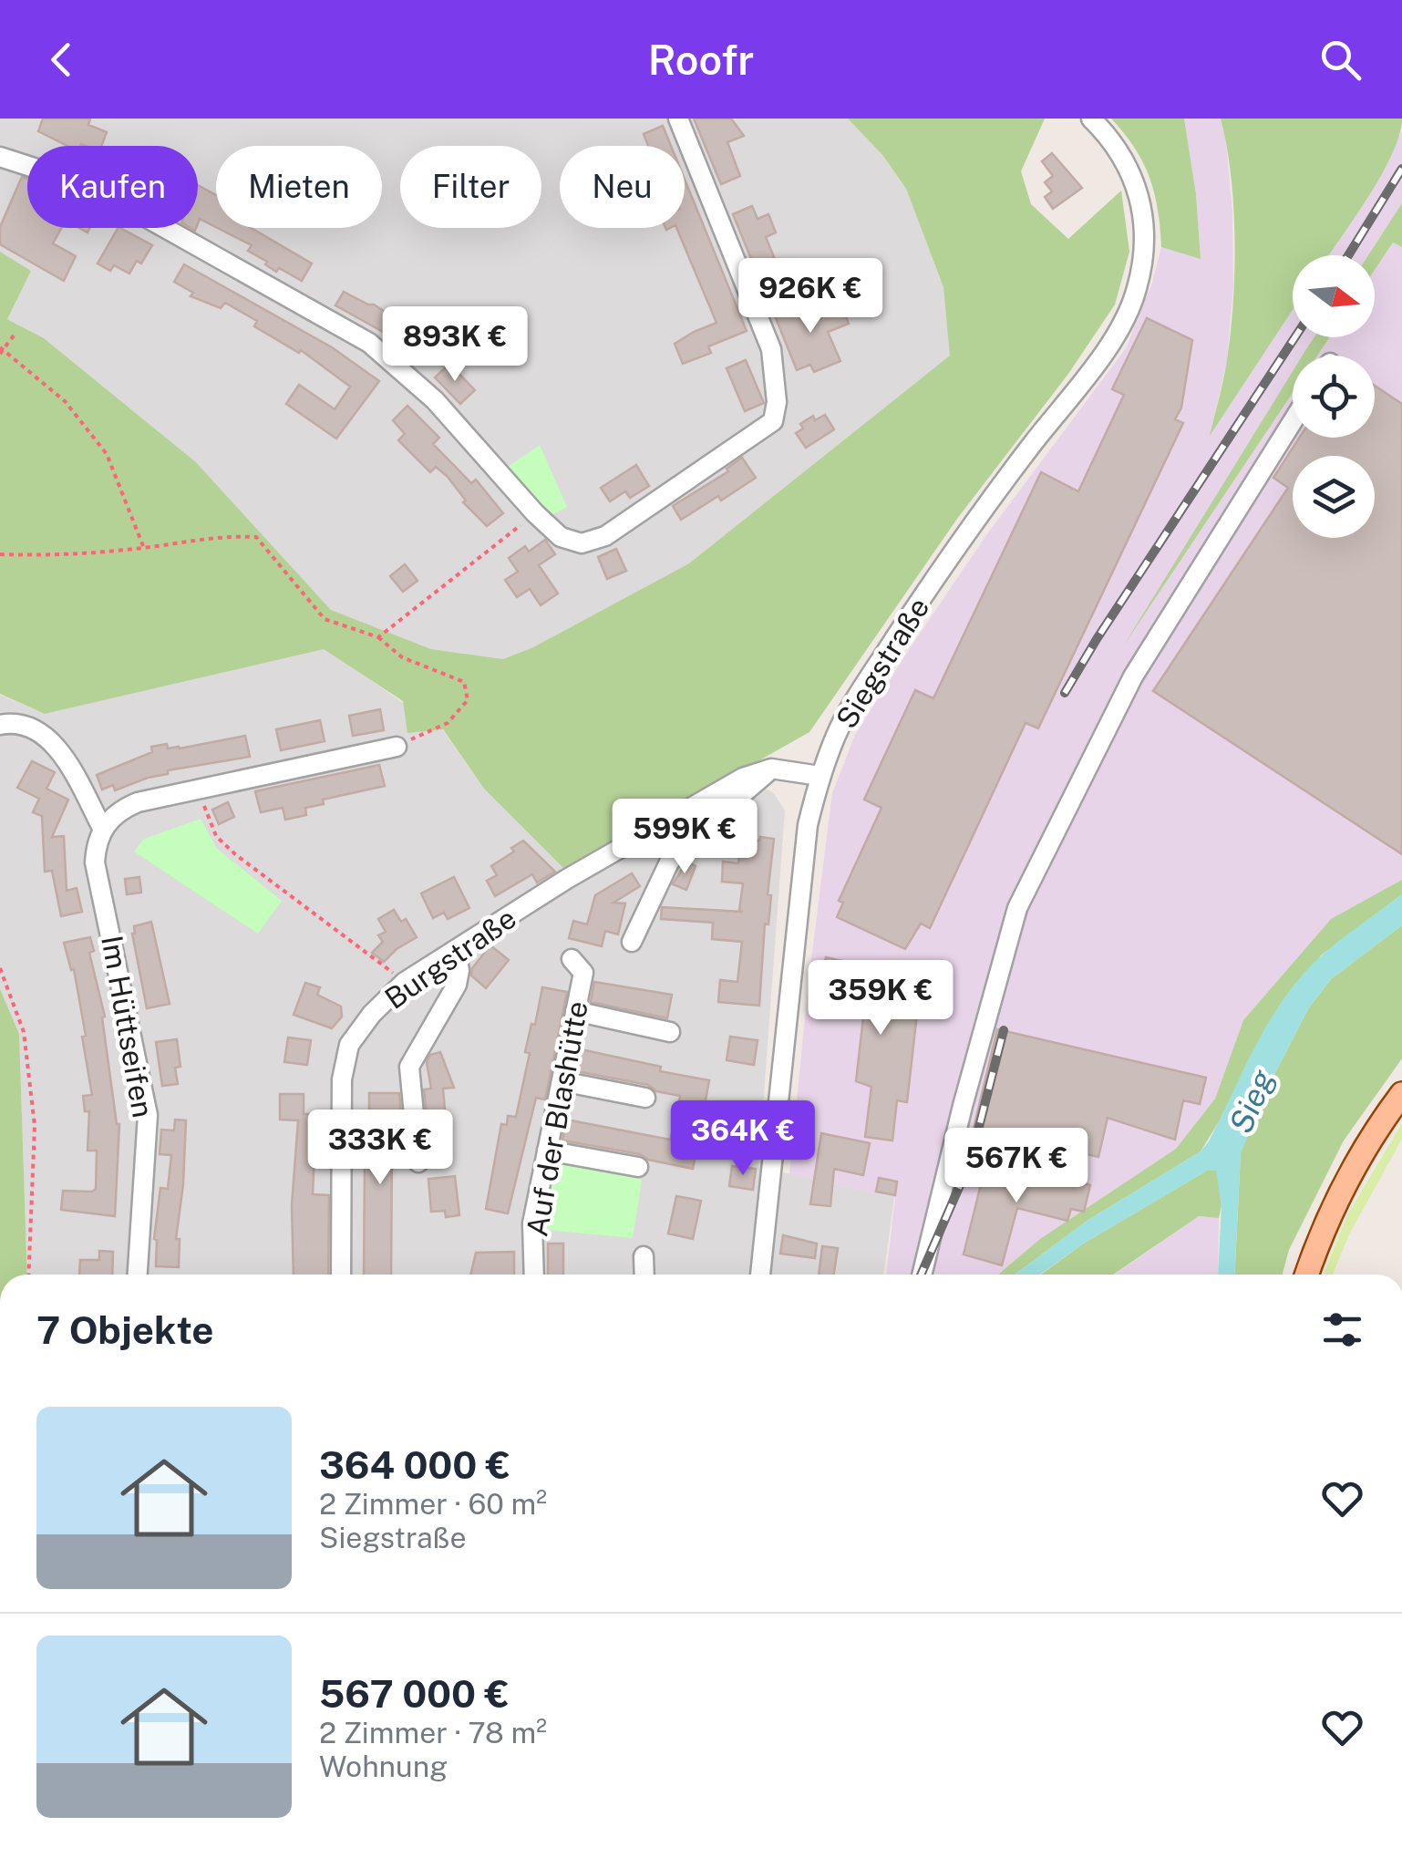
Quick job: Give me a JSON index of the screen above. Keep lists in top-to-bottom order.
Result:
{
  "streets": {
    "street": [
      "Siegstraße",
      "Burgstraße",
      "Im Hüttseifen",
      "Auf der Blashütte"
    ]
  },
  "water": ["Sieg"],
  "north": "right",
  "page": {
    "header": "Roofr",
    "chip": [
      "Kaufen",
      "Mieten",
      "Filter",
      "Neu"
    ],
    "price": [
      "926K €",
      "893K €",
      "599K €",
      "359K €",
      "364K €",
      "333K €",
      "567K €"
    ],
    "heading": "7 Objekte",
    "list": [
      {
        "name": "364 000 €",
        "note": "2 Zimmer · 60 m² · Siegstraße"
      },
      {
        "name": "567 000 €",
        "note": "2 Zimmer · 78 m² · Wohnung"
      }
    ]
  }
}
